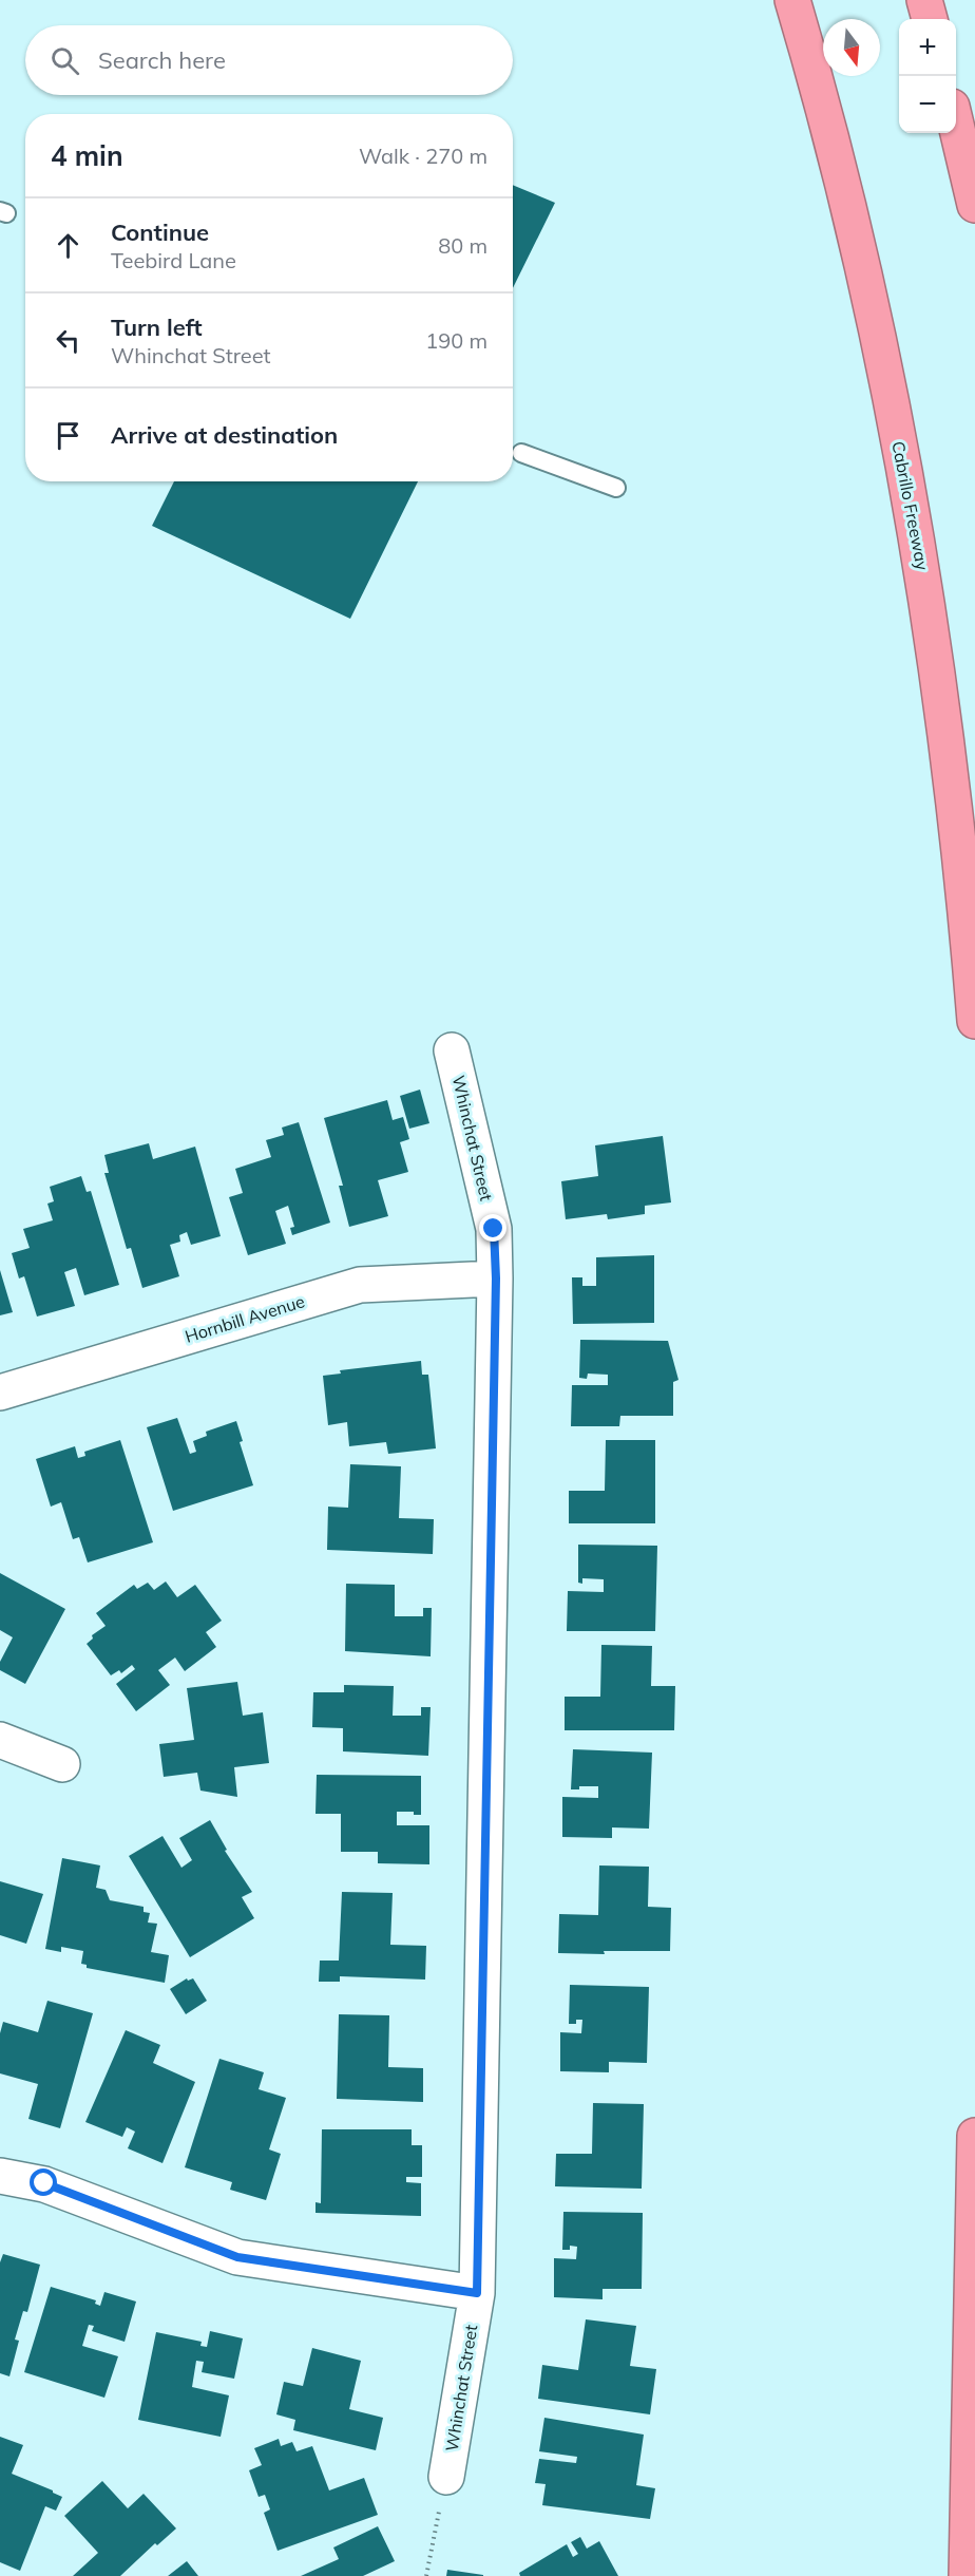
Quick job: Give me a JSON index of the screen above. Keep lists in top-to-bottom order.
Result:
{
  "streets": {
    "highway": ["Cabrillo Freeway"],
    "street": ["Whinchat Street", "Hornbill Avenue"]
  },
  "crossings": [
    ["Whinchat Street", "Hornbill Avenue"]
  ],
  "north": "bottom",
  "page": {
    "map_buttons": ["+", "−"],
    "search": "Search here",
    "heading": ["4 min", "Walk · 270 m"],
    "list": [
      ["Continue", "Teebird Lane", "80 m"],
      ["Turn left", "Whinchat Street", "190 m"],
      "Arrive at destination"
    ]
  }
}
